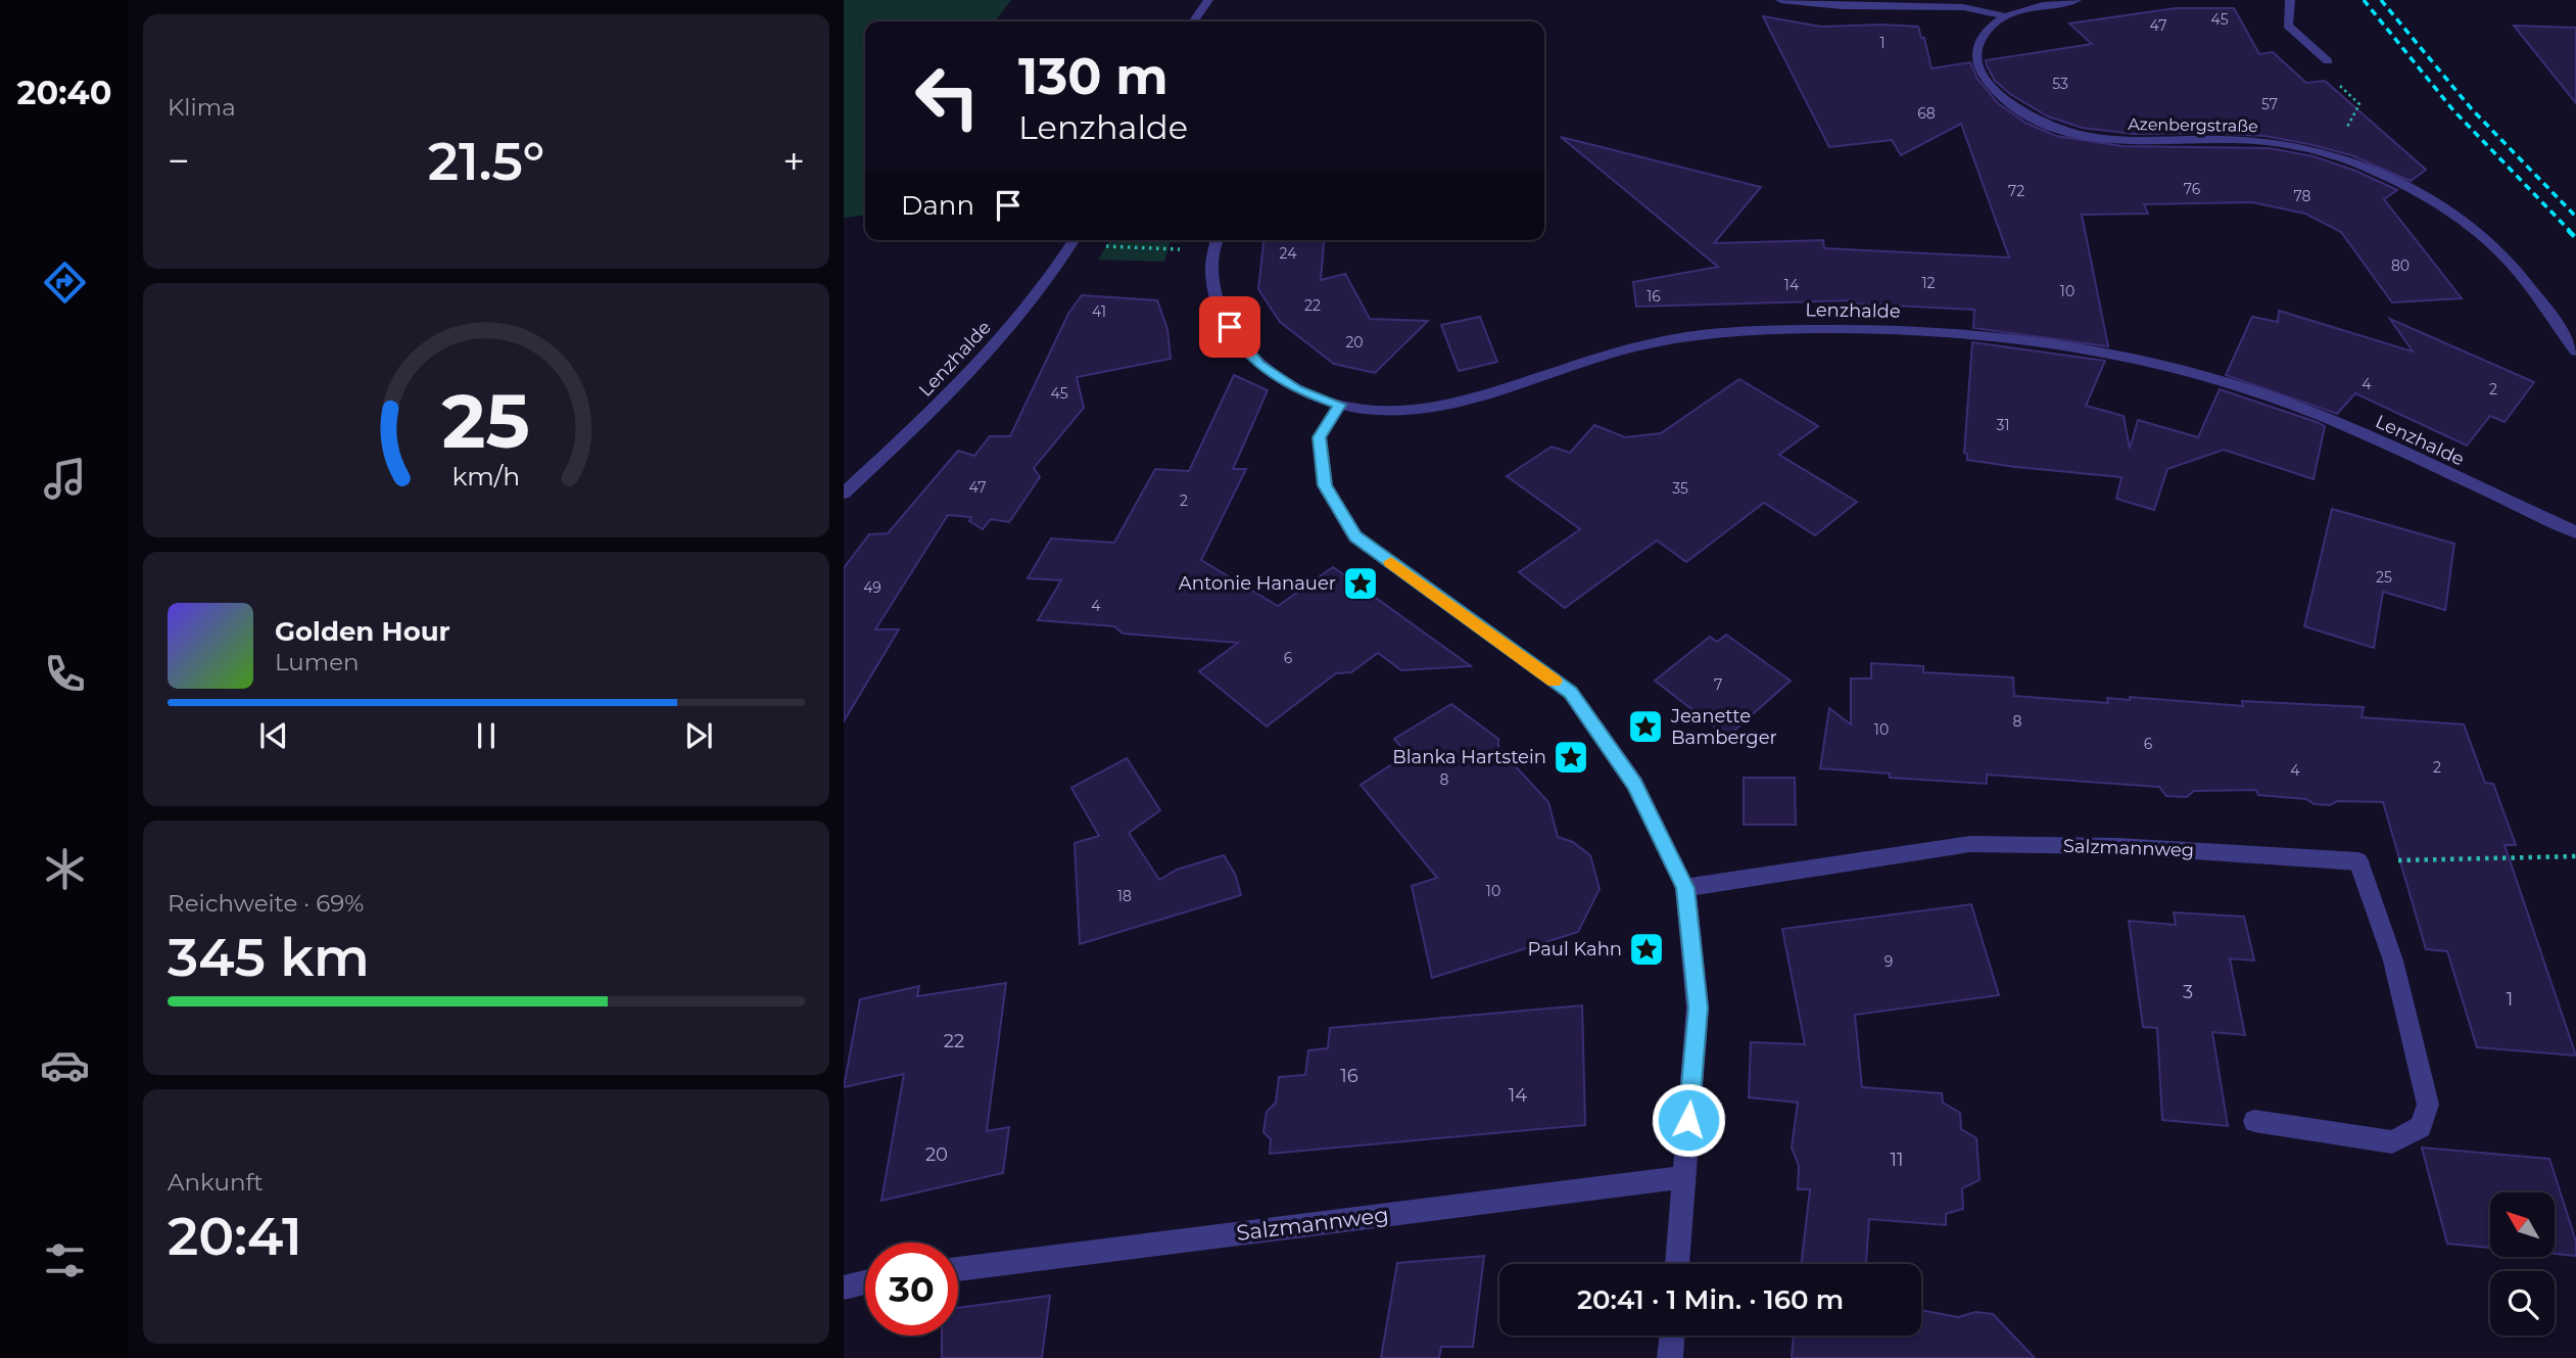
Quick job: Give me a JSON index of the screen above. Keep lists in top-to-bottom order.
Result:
{
  "streets": {
    "street": ["Azenbergstraße", "Lenzhalde", "Salzmannweg"]
  },
  "places": {
    "place": [
      "Antonie Hanauer",
      "Jeanette Bamberger",
      "Blanka Hartstein",
      "Paul Kahn"
    ]
  },
  "house_numbers": [
    "45",
    "47",
    "1",
    "53",
    "57",
    "68",
    "76",
    "72",
    "78",
    "24",
    "80",
    "12",
    "14",
    "10",
    "16",
    "22",
    "41",
    "20",
    "4",
    "2",
    "45",
    "31",
    "47",
    "35",
    "2",
    "25",
    "49",
    "4",
    "6",
    "7",
    "8",
    "10",
    "6",
    "2",
    "4",
    "8",
    "10",
    "18",
    "9",
    "3",
    "1",
    "22",
    "16",
    "14",
    "20",
    "11"
  ],
  "north": "top left",
  "page": {
    "tabs": "20:40",
    "tile": [
      "Klima",
      ["Reichweite · 69%", "345 km"],
      ["Ankunft", "20:41"]
    ],
    "turn": ["130 m", "Lenzhalde"],
    "heat": ["−", "21.5°", "+"],
    "then": "Dann",
    "song": ["Golden Hour", "Lumen"],
    "limit": "30",
    "trip": "20:41 · 1 Min. · 160 m",
    "gauge": ["25", "km/h"]
  }
}
